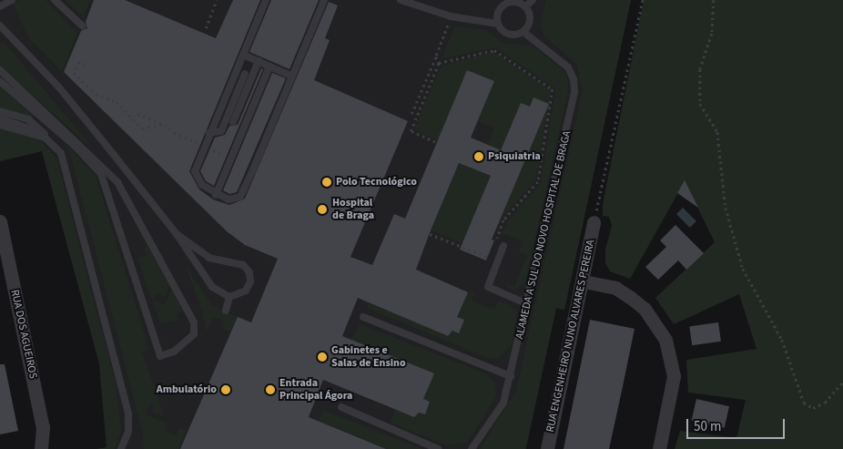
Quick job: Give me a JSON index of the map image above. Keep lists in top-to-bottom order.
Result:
{
  "streets": {
    "street": ["RUA DOS AGUEIROS", "RUA ENGENHEIRO NUNO ALVARES PEREIRA"],
    "lane": ["ALAMEDA A SUL DO NOVO HOSPITAL DE BRAGA"]
  },
  "places": [
    "Psiquiatria",
    "Polo Tecnológico",
    "Hospital de Braga",
    "Gabinetes e Salas de Ensino",
    "Ambulatório",
    "Entrada Principal Ágora"
  ],
  "scale_bar": "50 m"
}
